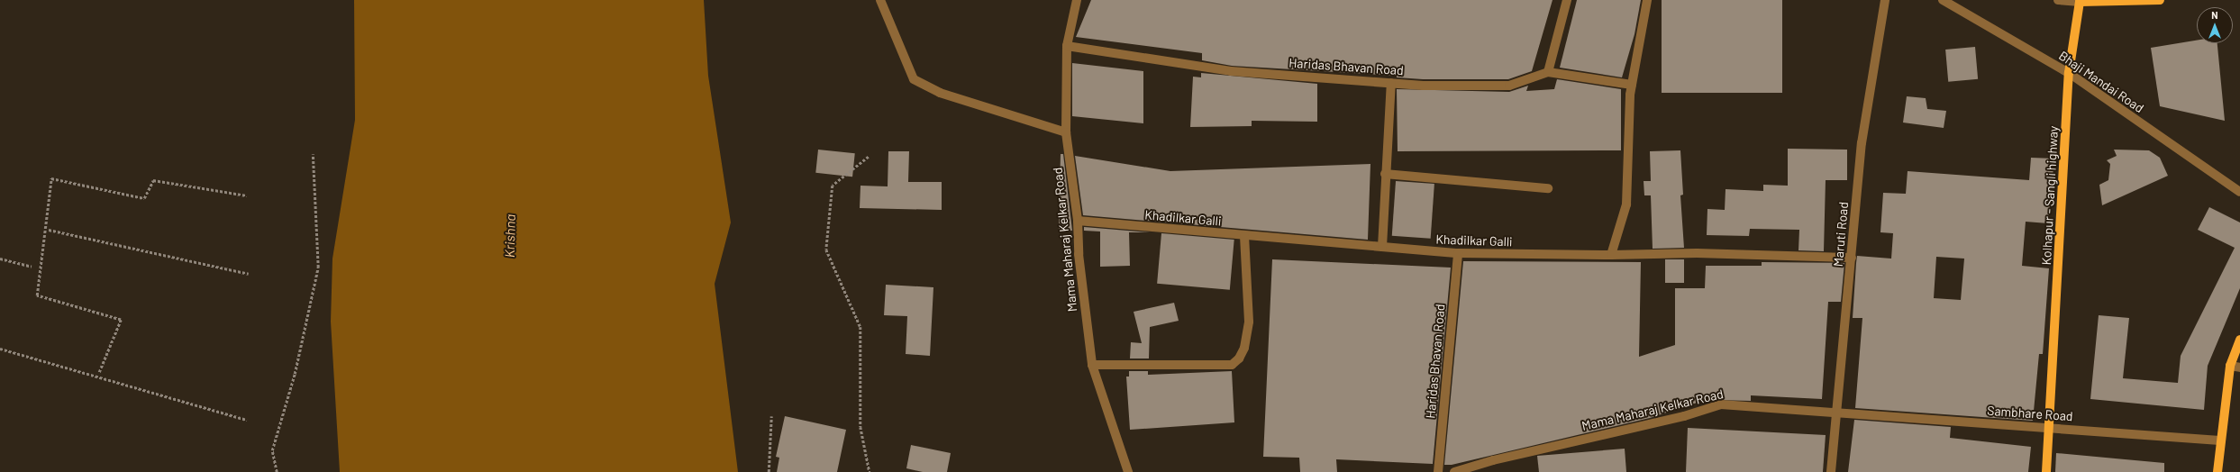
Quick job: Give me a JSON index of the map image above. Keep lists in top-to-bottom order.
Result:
{
  "streets": {
    "main road": ["Kolhapur - Sangli highway"],
    "street": [
      "Haridas Bhavan Road",
      "Bhaji Mandai Road",
      "Khadilkar Galli",
      "Maruti Road",
      "Mama Maharaj Kelkar Road",
      "Sambhare Road"
    ]
  },
  "crossings": [
    ["Haridas Bhavan Road", "Khadilkar Galli"],
    ["Haridas Bhavan Road", "Mama Maharaj Kelkar Road"],
    ["Bhaji Mandai Road", "Kolhapur - Sangli highway"],
    ["Kolhapur - Sangli highway", "Sambhare Road"],
    ["Khadilkar Galli", "Maruti Road"],
    ["Khadilkar Galli", "Mama Maharaj Kelkar Road"],
    ["Maruti Road", "Mama Maharaj Kelkar Road"],
    ["Maruti Road", "Sambhare Road"],
    ["Mama Maharaj Kelkar Road", "Sambhare Road"]
  ],
  "water": ["Krishna"],
  "north": "top"
}
